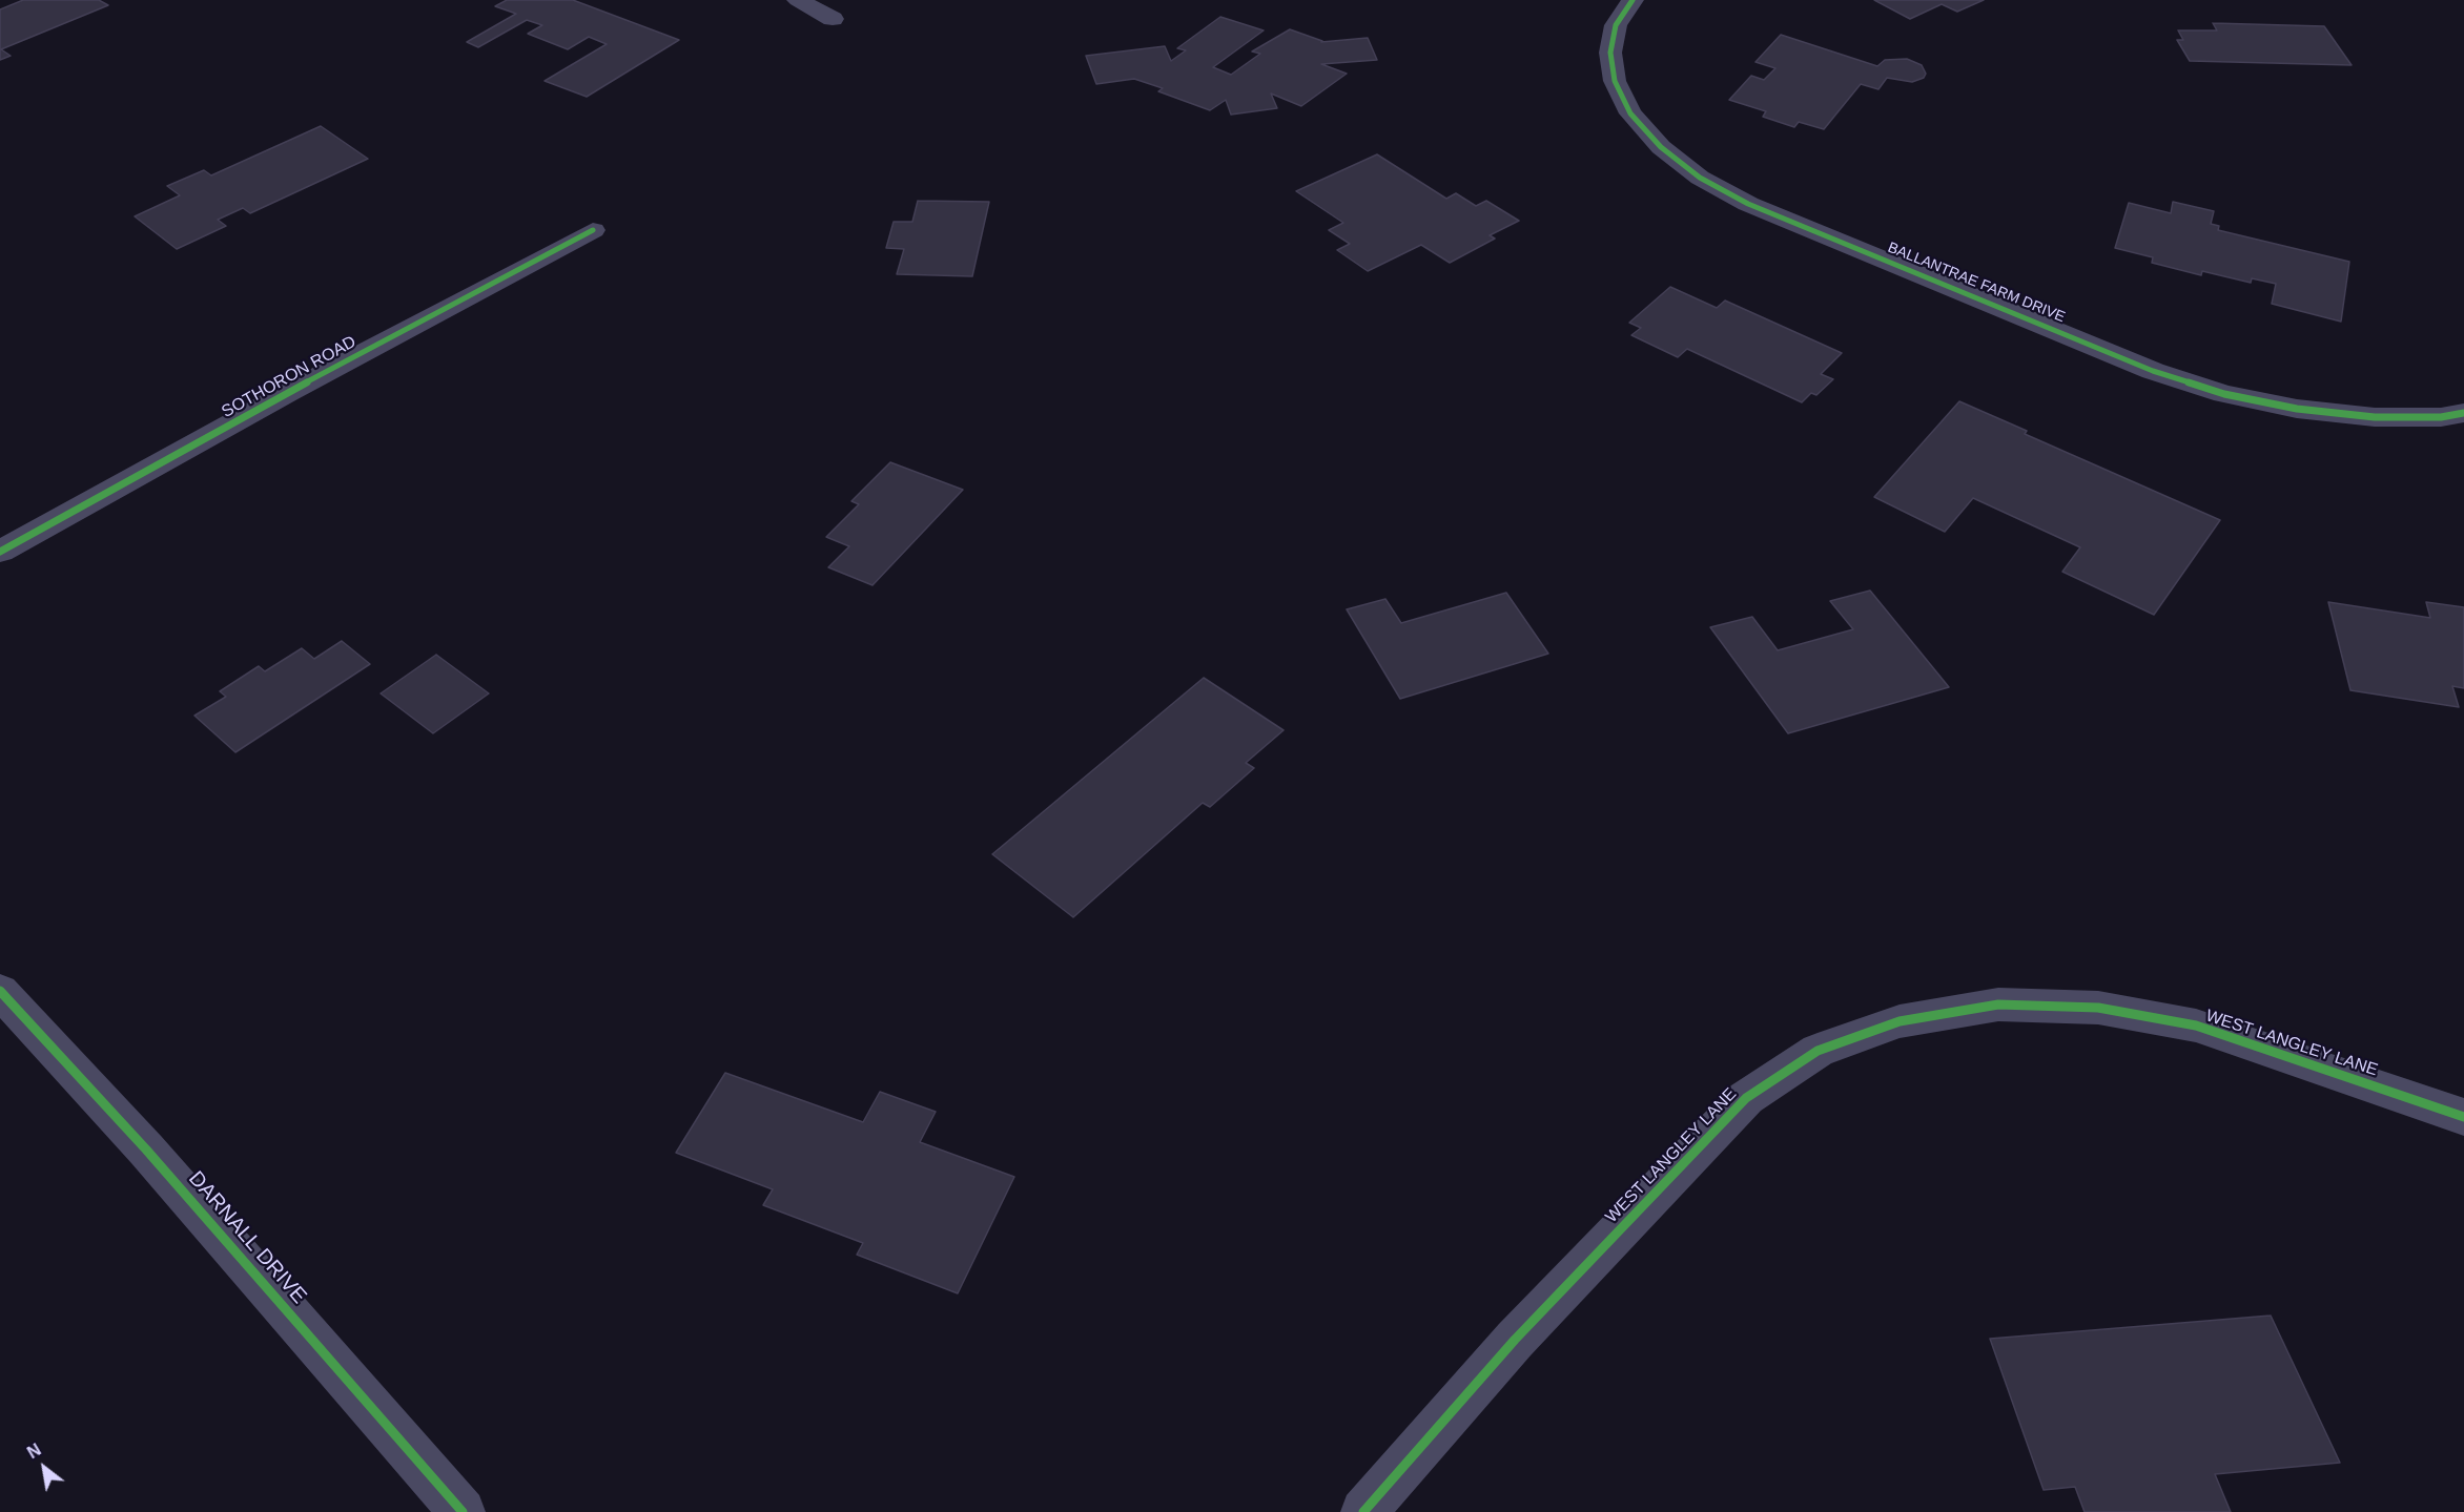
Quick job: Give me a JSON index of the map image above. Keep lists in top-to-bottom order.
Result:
{
  "streets": {
    "street": [
      "BALLANTRAE FARM DRIVE",
      "SOTHORON ROAD",
      "WEST LANGLEY LANE",
      "DARNALL DRIVE"
    ]
  },
  "north": "top left"
}
